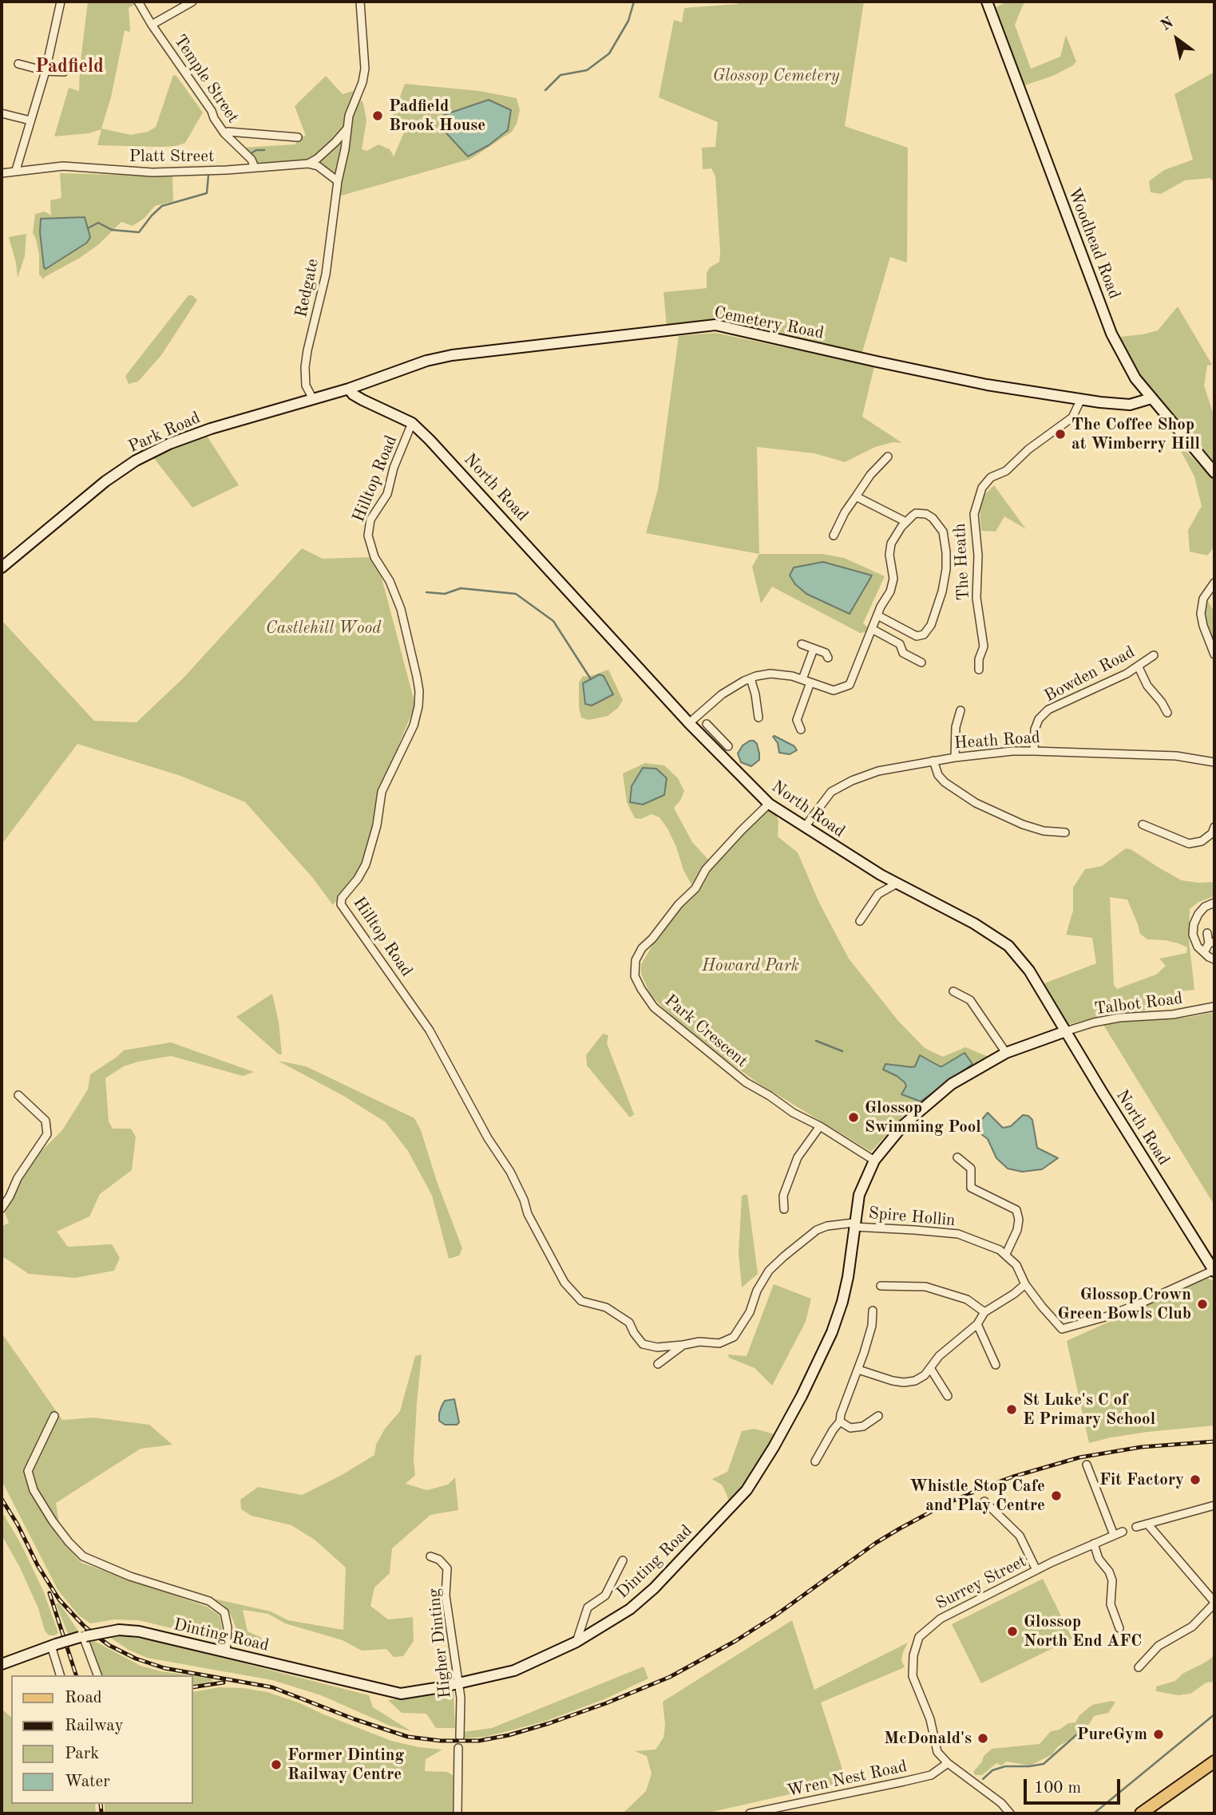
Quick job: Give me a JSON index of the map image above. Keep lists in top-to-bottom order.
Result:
{
  "streets": {
    "street": [
      "Temple Street",
      "Platt Street",
      "Woodhead Road",
      "Redgate",
      "Cemetery Road",
      "Park Road",
      "Hilltop Road",
      "North Road",
      "The Heath",
      "Bowden Road",
      "Heath Road",
      "Talbot Road",
      "Park Crescent",
      "Spire Hollin",
      "Dinting Road",
      "Surrey Street",
      "Higher Dinting",
      "Wren Nest Road"
    ]
  },
  "crossings": [
    ["Temple Street", "Platt Street"],
    ["Woodhead Road", "Cemetery Road"],
    ["Redgate", "Park Road"],
    ["Cemetery Road", "Park Road"],
    ["Cemetery Road", "North Road"],
    ["Cemetery Road", "The Heath"],
    ["Park Road", "North Road"],
    ["Hilltop Road", "North Road"],
    ["Hilltop Road", "Spire Hollin"],
    ["North Road", "Heath Road"],
    ["North Road", "Talbot Road"],
    ["North Road", "Park Crescent"],
    ["North Road", "Spire Hollin"],
    ["North Road", "Dinting Road"],
    ["Bowden Road", "Heath Road"],
    ["Talbot Road", "Dinting Road"],
    ["Park Crescent", "Dinting Road"],
    ["Spire Hollin", "Dinting Road"],
    ["Dinting Road", "Higher Dinting"],
    ["Surrey Street", "Wren Nest Road"]
  ],
  "districts": ["Padfield"],
  "parks": ["Glossop Cemetery", "Castlehill Wood", "Howard Park"],
  "places": [
    "Padfield Brook House",
    "The Coffee Shop at Wimberry Hill",
    "Glossop Swimming Pool",
    "Glossop Crown Green Bowls Club",
    "St Luke's C of E Primary School",
    "Fit Factory",
    "Whistle Stop Cafe and Play Centre",
    "Glossop North End AFC",
    "PureGym",
    "McDonald's",
    "Former Dinting Railway Centre"
  ],
  "legend": [
    "Road",
    "Railway",
    "Park",
    "Water"
  ],
  "scale_bar": "100 m",
  "north": "top left"
}
